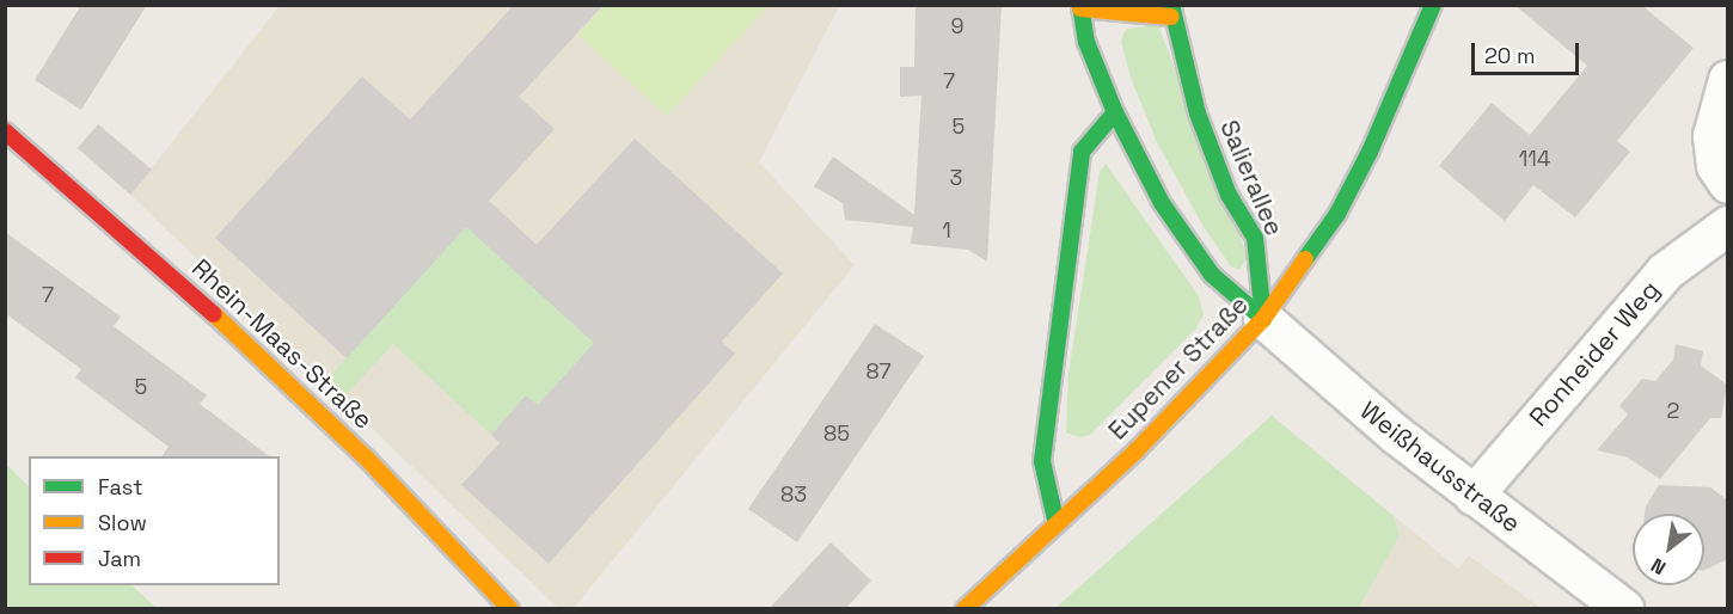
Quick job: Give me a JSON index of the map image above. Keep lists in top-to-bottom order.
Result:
{
  "streets": {
    "street": [
      "Salierallee",
      "Rhein-Maas-Straße",
      "Ronheider Weg",
      "Eupener Straße",
      "Weißhausstraße"
    ]
  },
  "crossings": [
    ["Salierallee", "Eupener Straße"],
    ["Salierallee", "Weißhausstraße"],
    ["Ronheider Weg", "Weißhausstraße"],
    ["Eupener Straße", "Weißhausstraße"]
  ],
  "house_numbers": [
    "9",
    "7",
    "5",
    "114",
    "3",
    "1",
    "7",
    "87",
    "5",
    "2",
    "85",
    "83"
  ],
  "legend": ["Fast", "Slow", "Jam"],
  "scale_bar": "20 m",
  "north": "bottom left"
}
